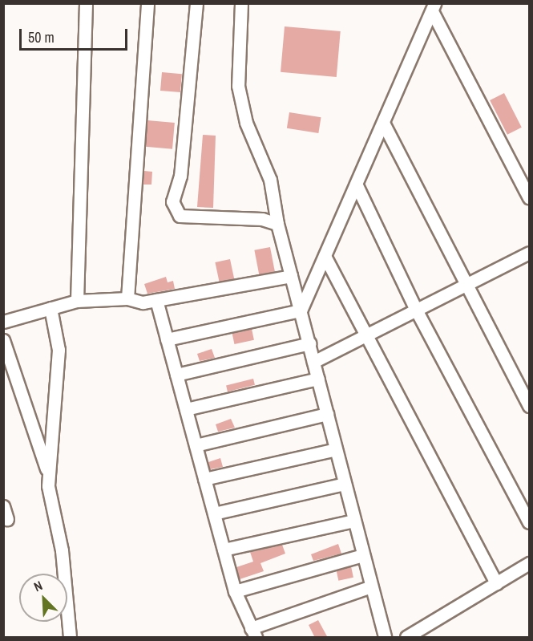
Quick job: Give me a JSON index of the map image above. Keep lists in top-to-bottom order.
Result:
{
  "scale_bar": "50 m",
  "north": "top left"
}
